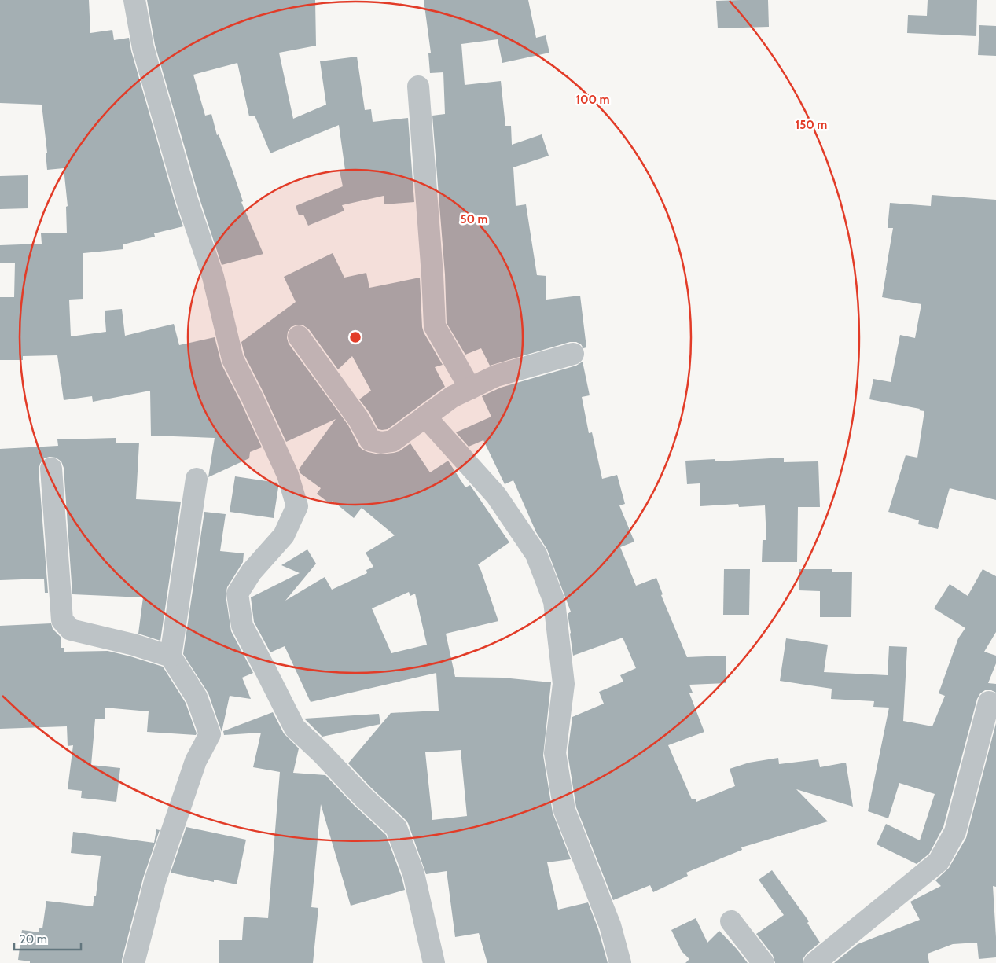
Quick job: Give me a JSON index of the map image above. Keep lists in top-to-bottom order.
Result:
{
  "scale_bar": "20 m",
  "rings": ["100 m", "150 m", "50 m"]
}
